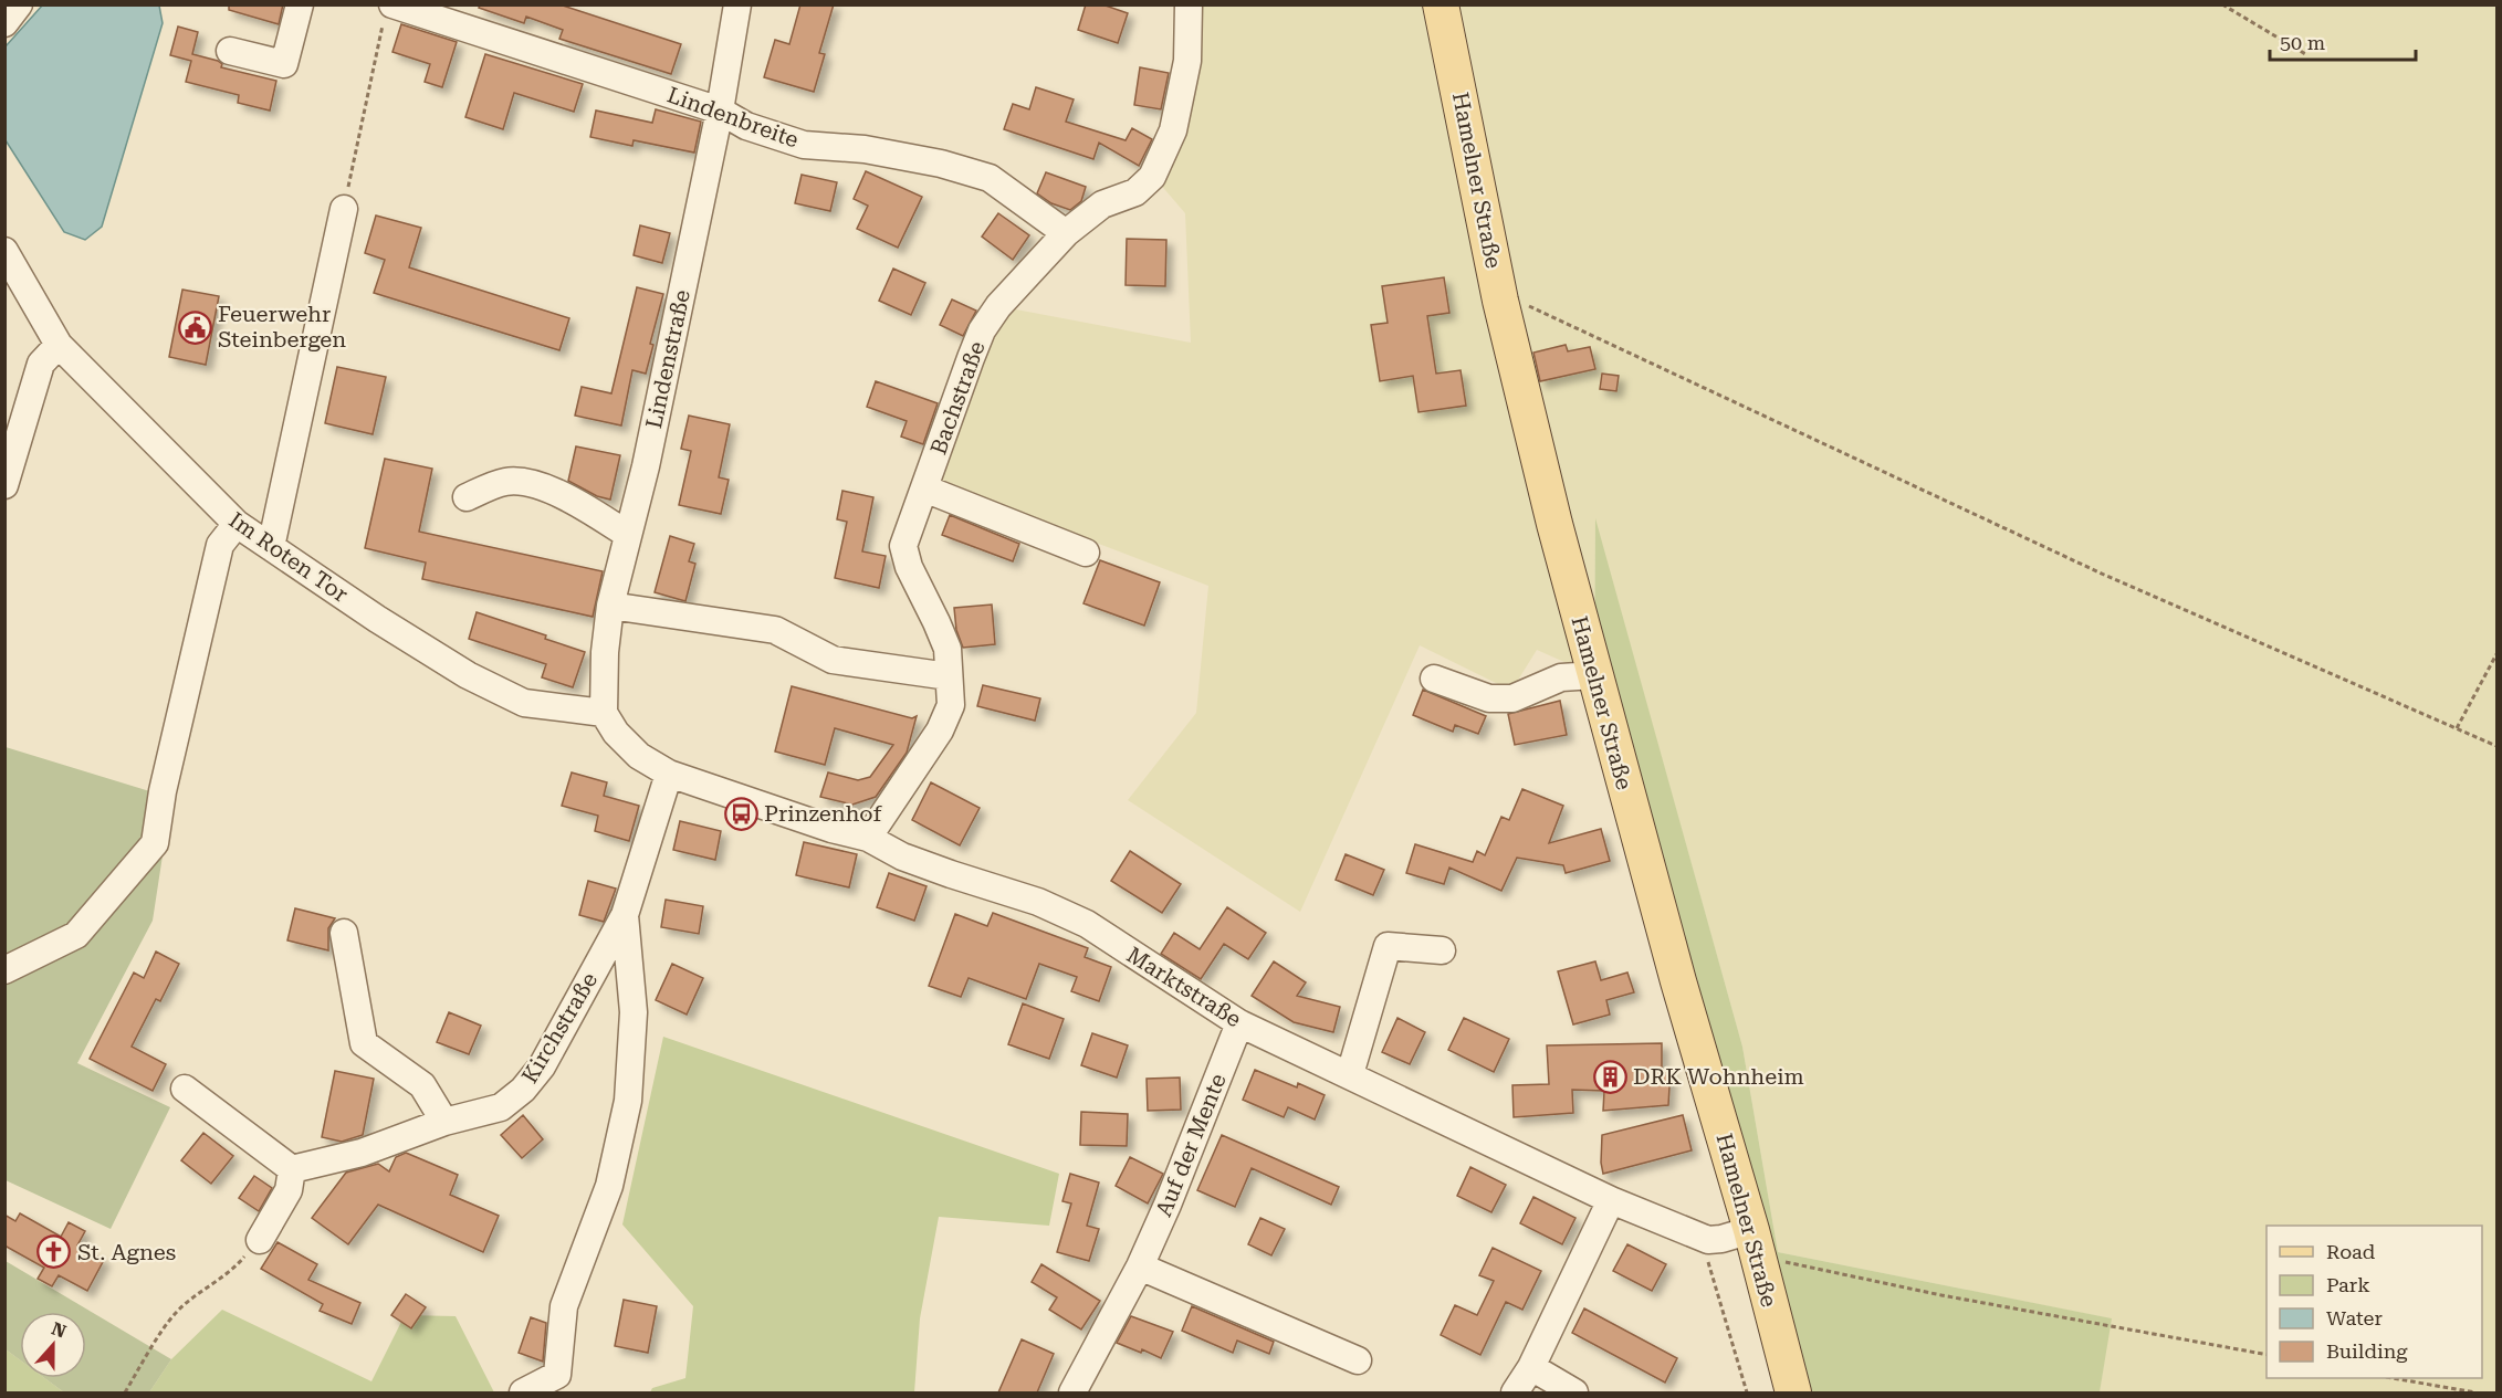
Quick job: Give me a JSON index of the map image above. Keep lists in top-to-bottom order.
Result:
{
  "streets": {
    "main road": ["Hamelner Straße"],
    "street": [
      "Lindenbreite",
      "Lindenstraße",
      "Bachstraße",
      "Im Roten Tor",
      "Marktstraße",
      "Kirchstraße",
      "Auf der Mente"
    ]
  },
  "crossings": [
    ["Lindenbreite", "Lindenstraße"],
    ["Lindenbreite", "Bachstraße"],
    ["Lindenstraße", "Im Roten Tor"],
    ["Lindenstraße", "Marktstraße"],
    ["Bachstraße", "Marktstraße"],
    ["Im Roten Tor", "Marktstraße"],
    ["Marktstraße", "Kirchstraße"],
    ["Marktstraße", "Auf der Mente"]
  ],
  "places": {
    "public building": ["Feuerwehr Steinbergen"],
    "bus stop": ["Prinzenhof"],
    "building": ["DRK Wohnheim"],
    "church": ["St. Agnes"]
  },
  "legend": [
    "Road",
    "Park",
    "Water",
    "Building"
  ],
  "scale_bar": "50 m",
  "north": "top"
}
